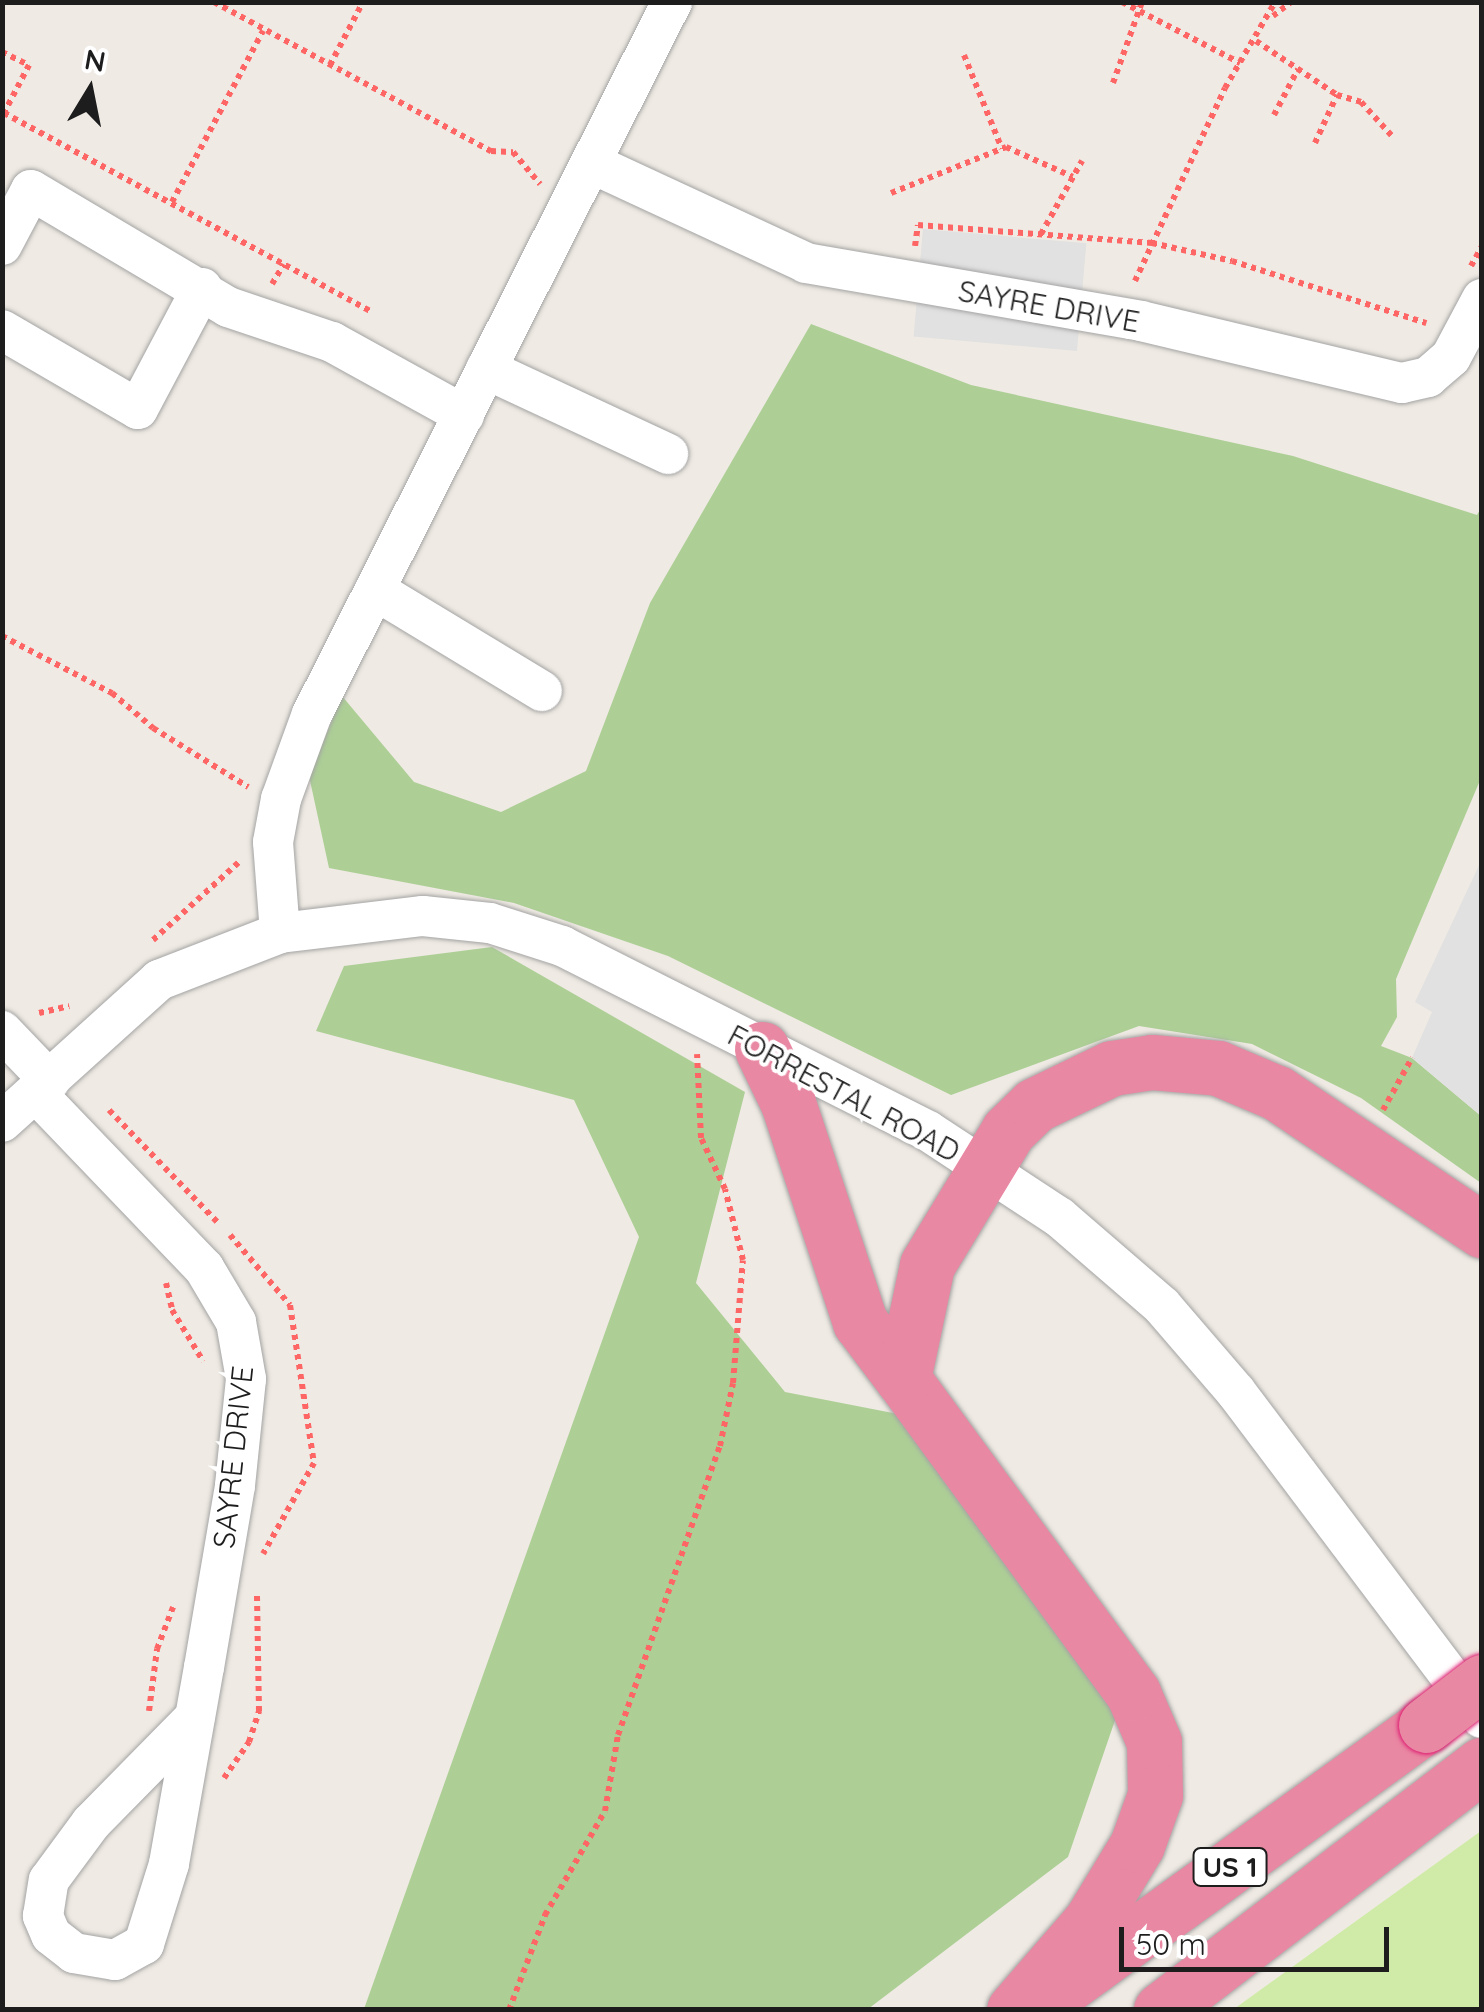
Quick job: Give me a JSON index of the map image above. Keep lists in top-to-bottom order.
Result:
{
  "streets": {
    "highway": ["US 1"],
    "street": ["SAYRE DRIVE", "FORRESTAL ROAD"]
  },
  "scale_bar": "50 m",
  "north": "top"
}
